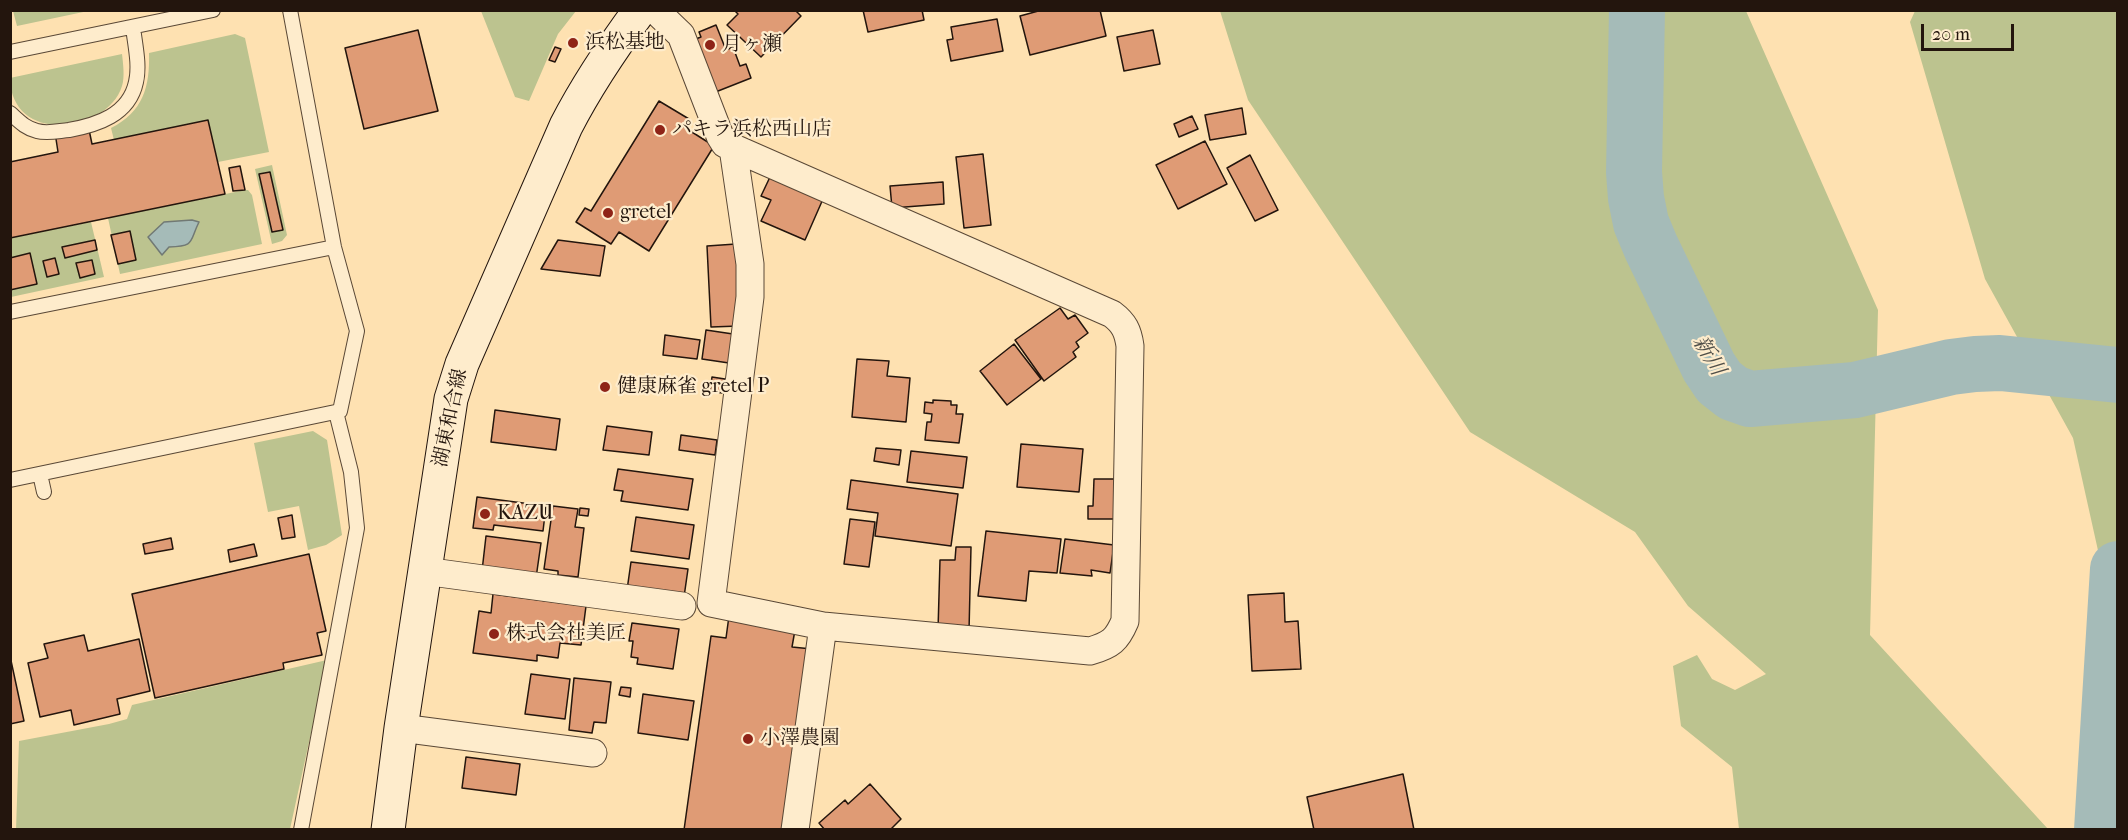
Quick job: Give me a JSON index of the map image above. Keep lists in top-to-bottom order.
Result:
{
  "streets": {
    "main road": ["湖東和合線"]
  },
  "water": ["新川"],
  "places": [
    "浜松基地",
    "月ヶ瀬",
    "パキラ浜松西山店",
    "gretel",
    "健康麻雀 gretel P",
    "KAZU",
    "株式会社美匠",
    "小澤農園"
  ],
  "scale_bar": "20 m"
}
